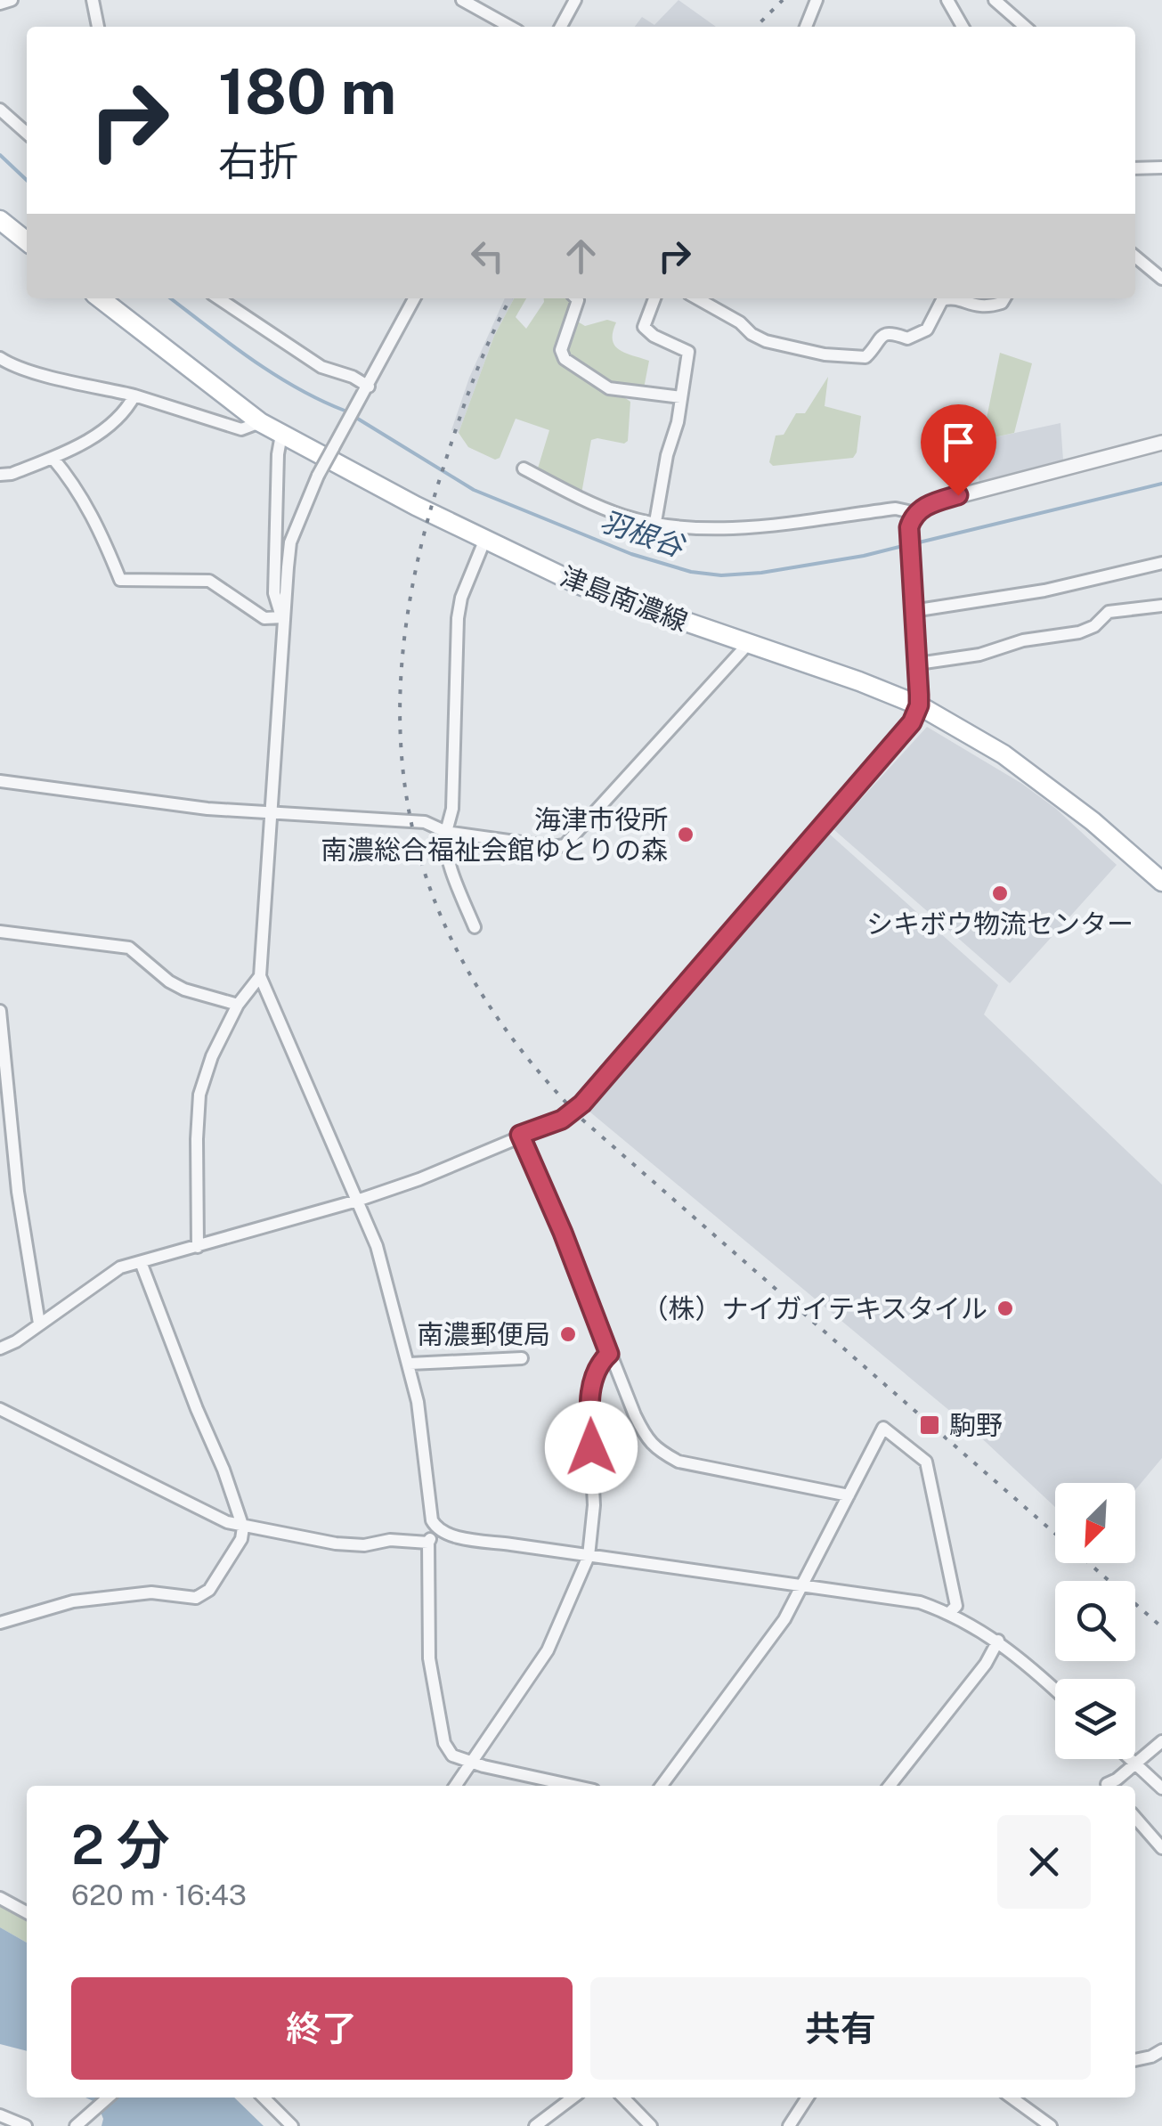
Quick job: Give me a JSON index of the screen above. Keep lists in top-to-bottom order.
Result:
{
  "streets": {
    "main road": ["津島南濃線"]
  },
  "water": ["羽根谷"],
  "places": {
    "other": [
      "海津市役所 南濃総合福祉会館ゆとりの森",
      "シキボウ物流センター",
      "（株）ナイガイテキスタイル",
      "南濃郵便局"
    ],
    "transit": ["駒野"]
  },
  "north": "bottom left",
  "page": {
    "turn": ["180 m", "右折"],
    "heading": ["2 分", "620 m · 16:43"],
    "buttons": ["終了", "共有"]
  }
}
